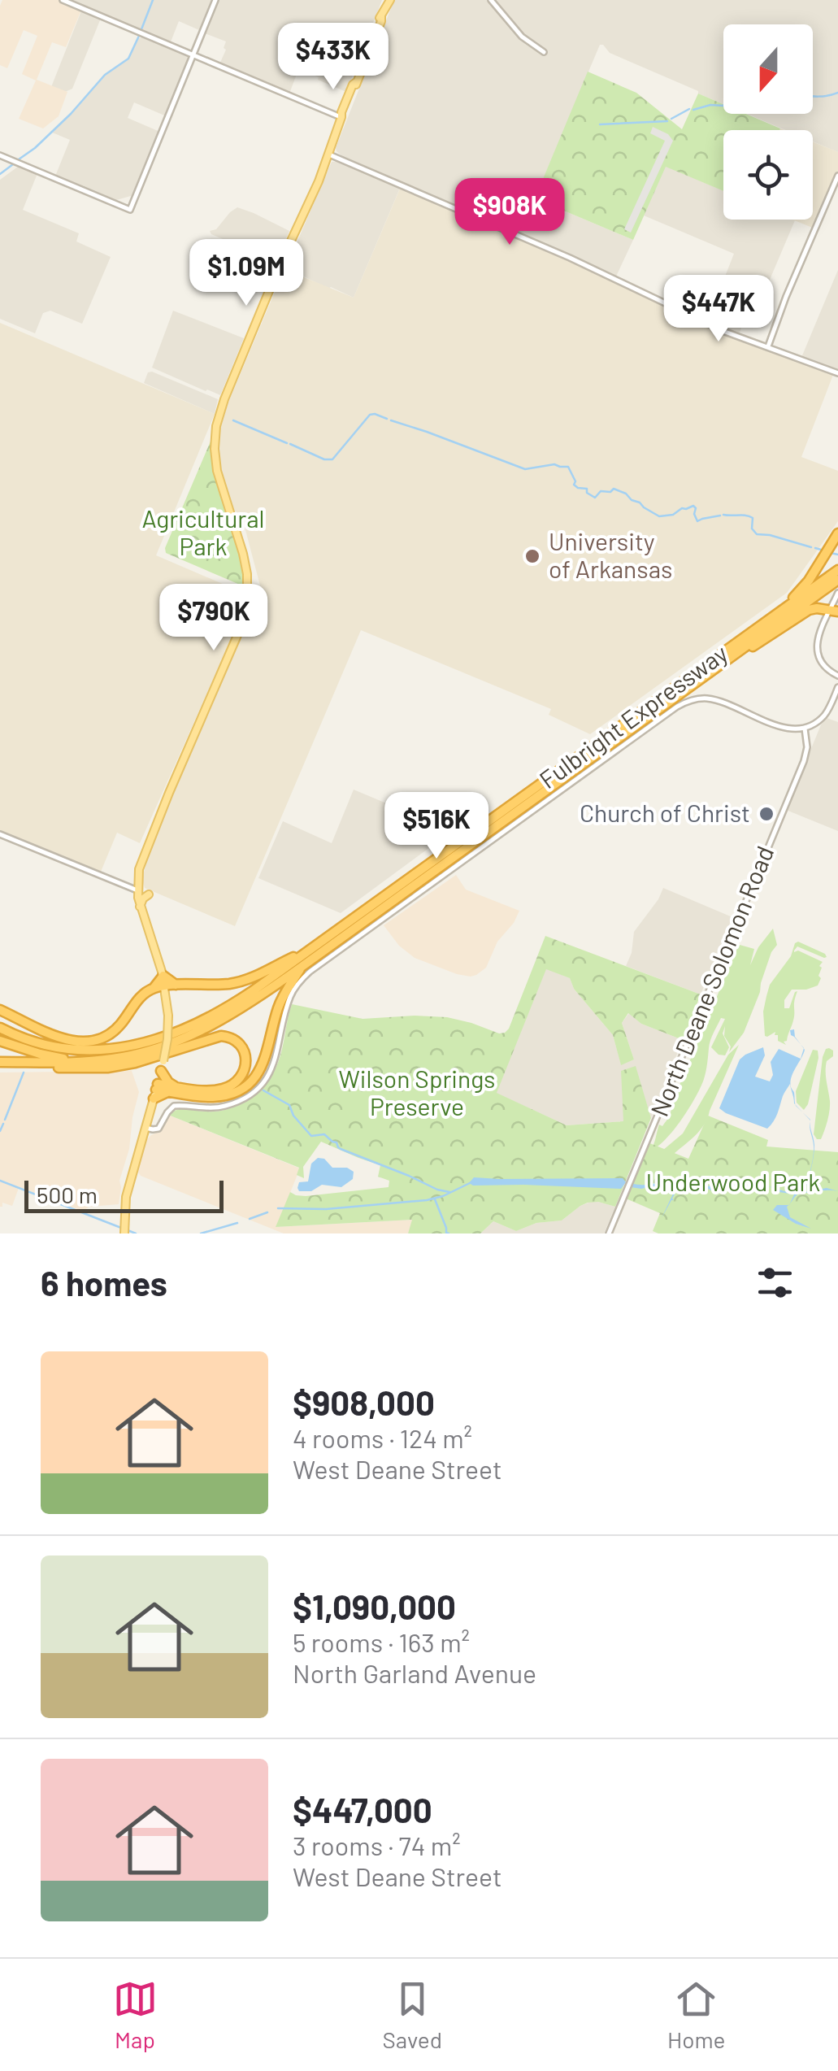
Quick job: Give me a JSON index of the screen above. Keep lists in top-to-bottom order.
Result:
{
  "streets": {
    "highway": ["Fulbright Expressway"],
    "street": ["North Deane Solomon Road"]
  },
  "parks": ["Agricultural Park", "Wilson Springs Preserve", "Underwood Park"],
  "places": ["University of Arkansas", "Church of Christ"],
  "scale_bar": "500 m",
  "north": "bottom",
  "page": {
    "price": [
      "$433K",
      "$908K",
      "$1.09M",
      "$447K",
      "$790K",
      "$516K"
    ],
    "scale": "500 m",
    "heading": "6 homes",
    "list": [
      {
        "name": "$908,000",
        "note": "4 rooms · 124 m² · West Deane Street"
      },
      {
        "name": "$1,090,000",
        "note": "5 rooms · 163 m² · North Garland Avenue"
      },
      {
        "name": "$447,000",
        "note": "3 rooms · 74 m² · West Deane Street"
      }
    ],
    "tabs": ["Map", "Saved", "Home"]
  }
}
